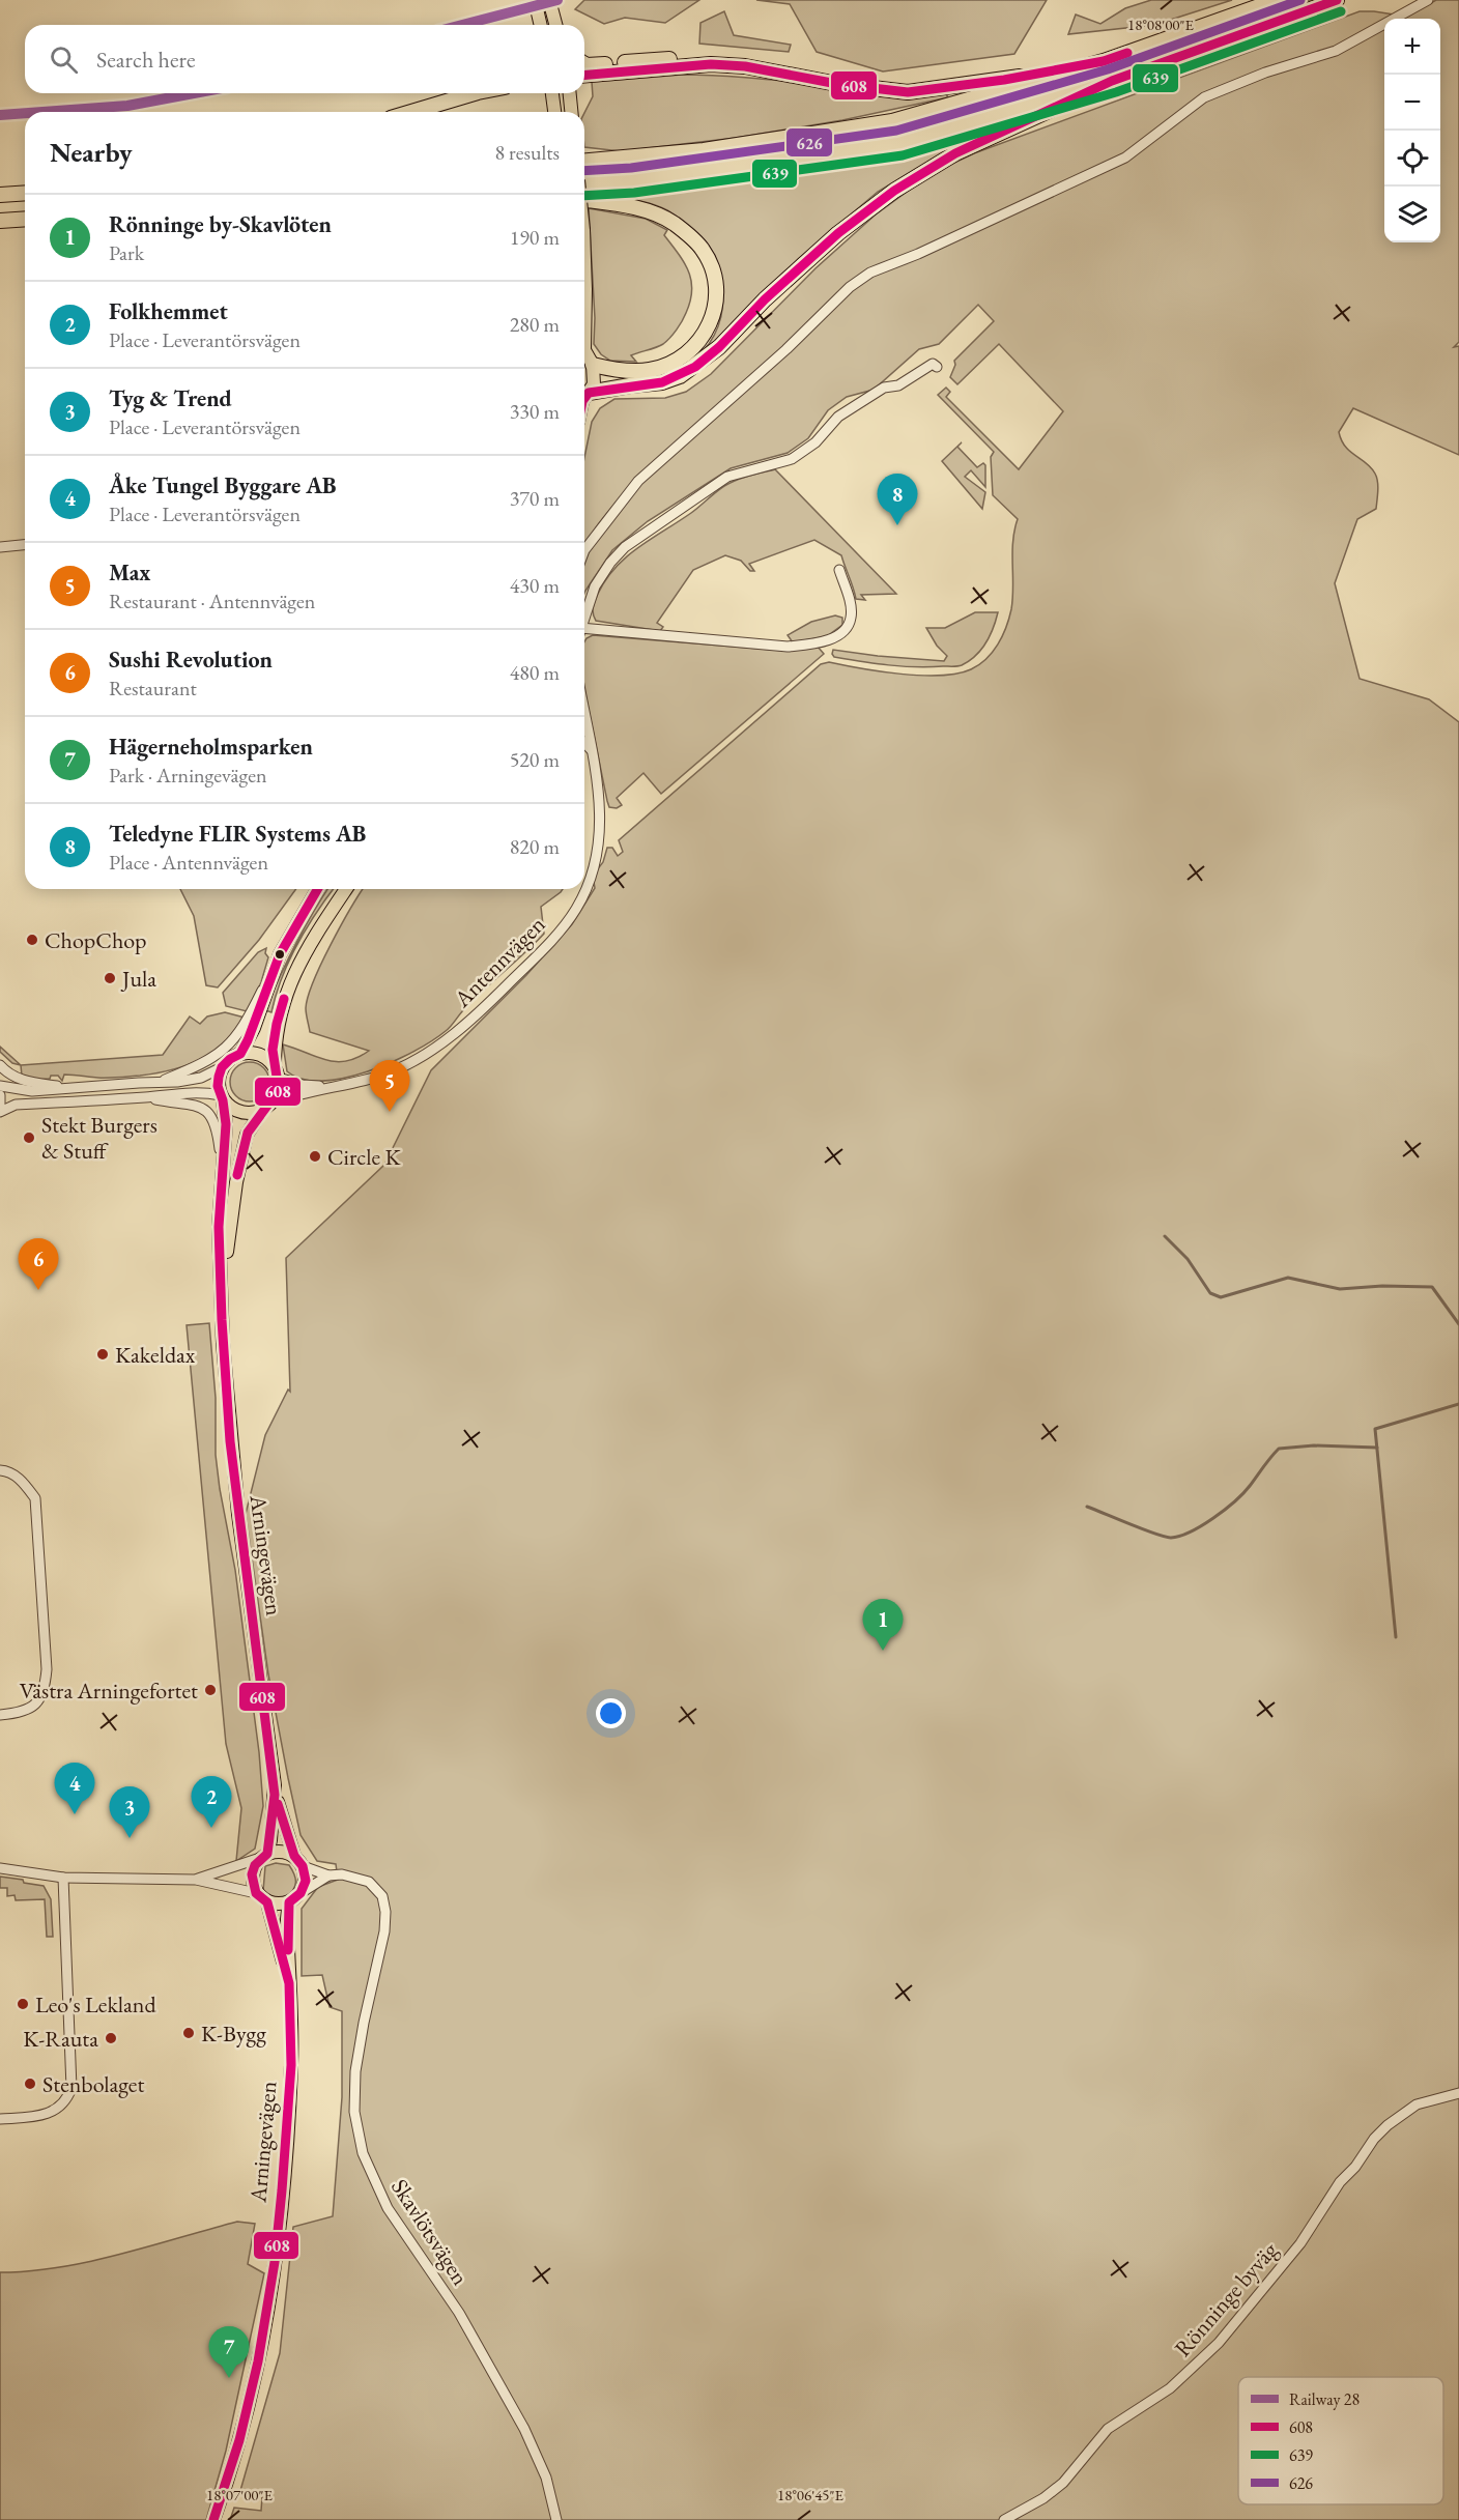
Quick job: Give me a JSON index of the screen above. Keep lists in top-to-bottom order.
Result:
{
  "streets": {
    "main road": ["Arningevägen"],
    "street": ["Antennvägen", "Skavlötsvägen", "Rönninge byväg"]
  },
  "crossings": [
    ["Antennvägen", "Arningevägen"],
    ["Arningevägen", "Skavlötsvägen"]
  ],
  "places": [
    "ChopChop",
    "Jula",
    "Stekt Burgers & Stuff",
    "Circle K",
    "Kakeldax",
    "Västra Arningefortet",
    "Leo's Lekland",
    "K-Bygg",
    "K-Rauta",
    "Stenbolaget"
  ],
  "lines": [
    "rail line 28",
    "transit line 608",
    "transit line 626",
    "transit line 639"
  ],
  "legend": [
    "Railway 28",
    "608",
    "639",
    "626"
  ],
  "page": {
    "map_buttons": ["+", "−"],
    "search": "Search here",
    "heading": ["Nearby", "8 results"],
    "list": [
      {
        "mark": "1",
        "name": "Rönninge by-Skavlöten",
        "note": "Park",
        "value": "190 m"
      },
      {
        "mark": "2",
        "name": "Folkhemmet",
        "note": "Place · Leverantörsvägen",
        "value": "280 m"
      },
      {
        "mark": "3",
        "name": "Tyg & Trend",
        "note": "Place · Leverantörsvägen",
        "value": "330 m"
      },
      {
        "mark": "4",
        "name": "Åke Tungel Byggare AB",
        "note": "Place · Leverantörsvägen",
        "value": "370 m"
      },
      {
        "mark": "5",
        "name": "Max",
        "note": "Restaurant · Antennvägen",
        "value": "430 m"
      },
      {
        "mark": "6",
        "name": "Sushi Revolution",
        "note": "Restaurant",
        "value": "480 m"
      },
      {
        "mark": "7",
        "name": "Hägerneholmsparken",
        "note": "Park · Arningevägen",
        "value": "520 m"
      },
      {
        "mark": "8",
        "name": "Teledyne FLIR Systems AB",
        "note": "Place · Antennvägen",
        "value": "820 m"
      }
    ],
    "pins": [
      "8",
      "5",
      "6",
      "1",
      "4",
      "2",
      "3",
      "7"
    ]
  },
  "coordinates": ["18°08'00\"E", "18°07'00\"E", "18°06'45\"E"]
}
